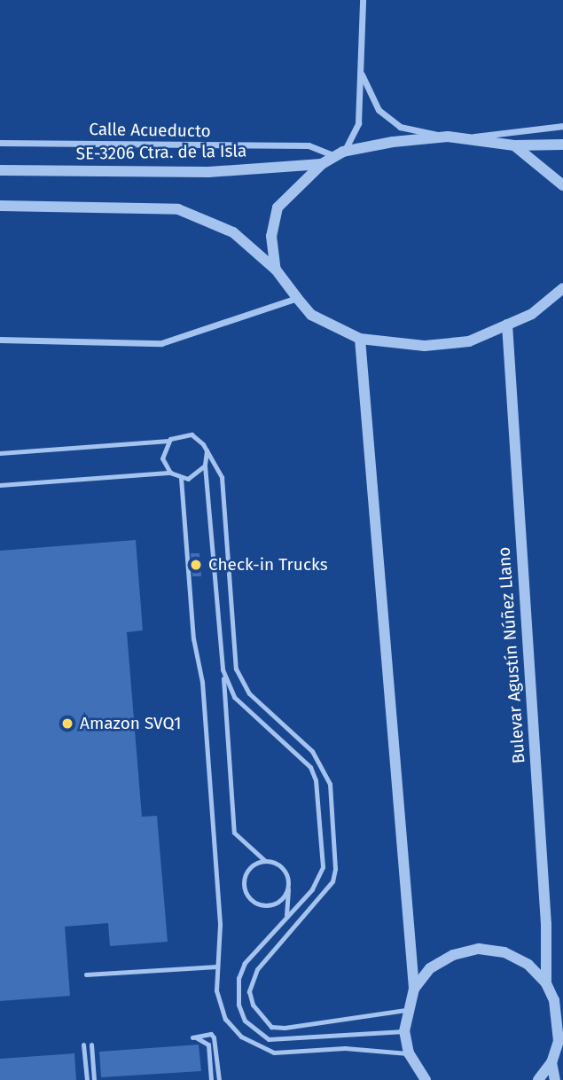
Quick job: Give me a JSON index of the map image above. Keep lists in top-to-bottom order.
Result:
{
  "streets": {
    "street": ["Calle Acueducto", "SE-3206 Ctra. de la Isla", "Bulevar Agustín Núñez Llano"]
  },
  "crossings": [
    ["Calle Acueducto", "SE-3206 Ctra. de la Isla"],
    ["SE-3206 Ctra. de la Isla", "Bulevar Agustín Núñez Llano"]
  ],
  "places": ["Check-in Trucks", "Amazon SVQ1"]
}
